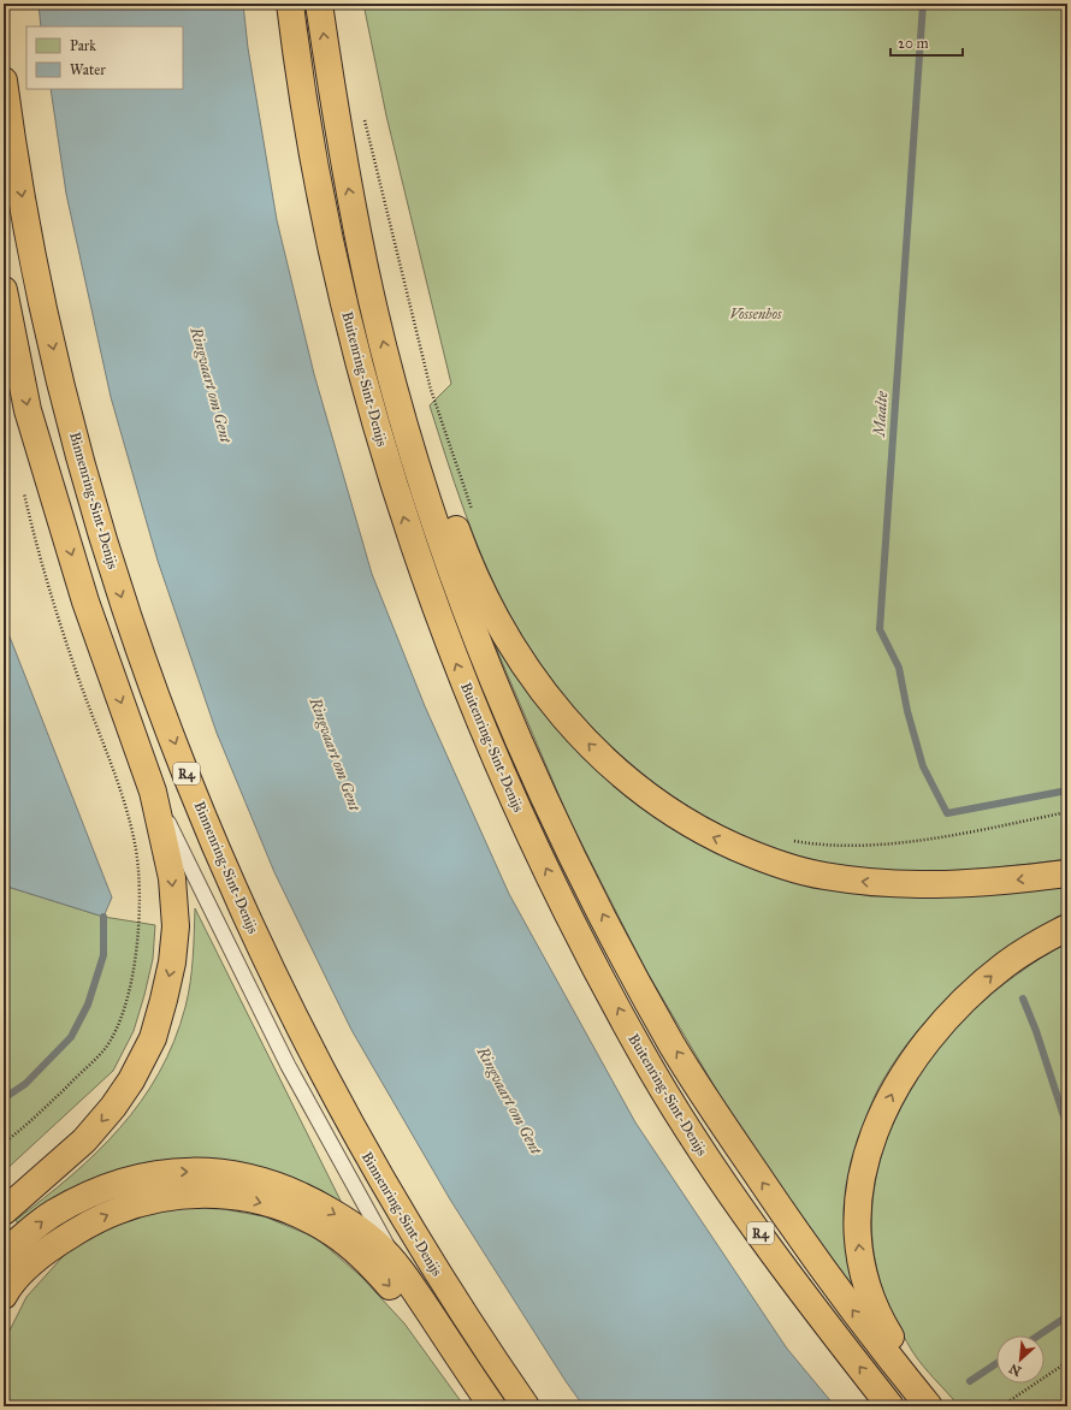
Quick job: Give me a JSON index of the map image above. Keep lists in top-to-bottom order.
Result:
{
  "streets": {
    "highway": ["Buitenring-Sint-Denijs", "Binnenring-Sint-Denijs", "R4"]
  },
  "water": ["Ringvaart om Gent", "Maalte"],
  "parks": ["Vossenbos"],
  "legend": ["Park", "Water"],
  "scale_bar": "20 m",
  "north": "bottom left"
}
